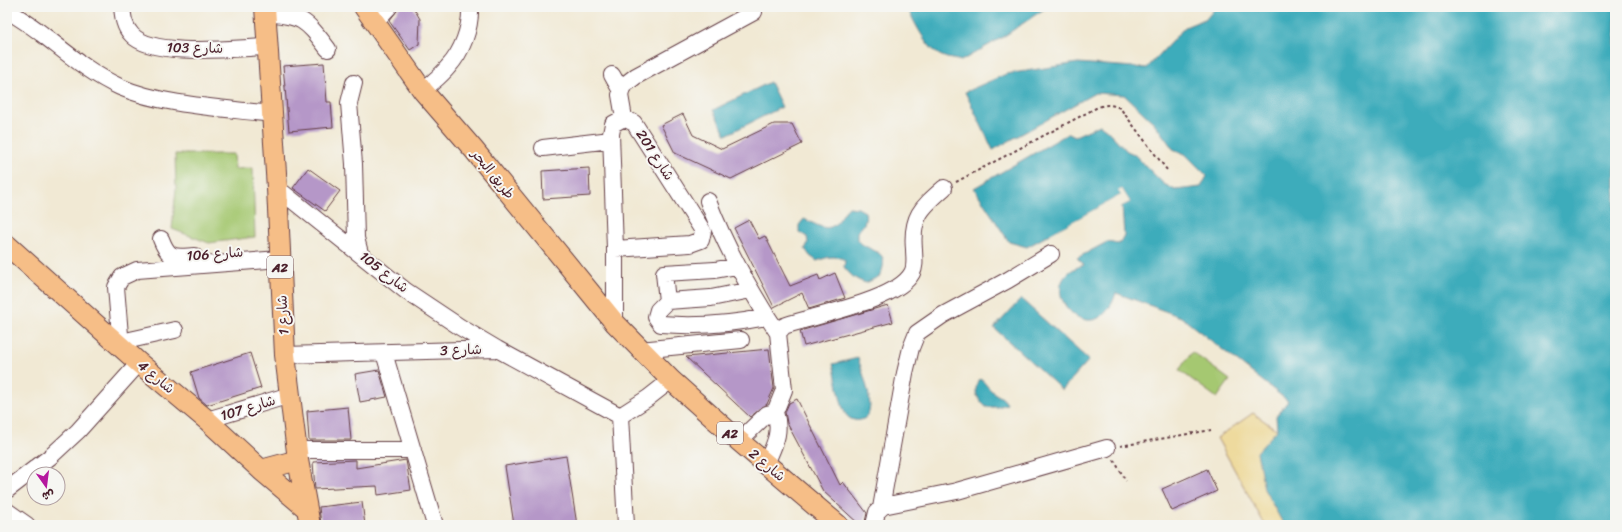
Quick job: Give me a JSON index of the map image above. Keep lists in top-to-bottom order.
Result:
{
  "streets": {
    "main road": [
      "طريق البحر",
      "A2",
      "شارع 1",
      "شارع 4",
      "شارع 2"
    ],
    "street": [
      "شارع 103",
      "شارع 201",
      "شارع 106",
      "شارع 105",
      "شارع 3",
      "شارع 107"
    ]
  },
  "crossings": [
    ["شارع 103", "شارع 1"],
    ["شارع 201", "طريق البحر"],
    ["شارع 201", "شارع 2"],
    ["طريق البحر", "شارع 2"],
    ["شارع 106", "شارع 1"],
    ["شارع 105", "شارع 1"],
    ["شارع 105", "شارع 3"],
    ["شارع 1", "شارع 3"],
    ["شارع 1", "شارع 4"],
    ["شارع 1", "شارع 107"],
    ["شارع 4", "شارع 107"]
  ],
  "north": "bottom"
}
